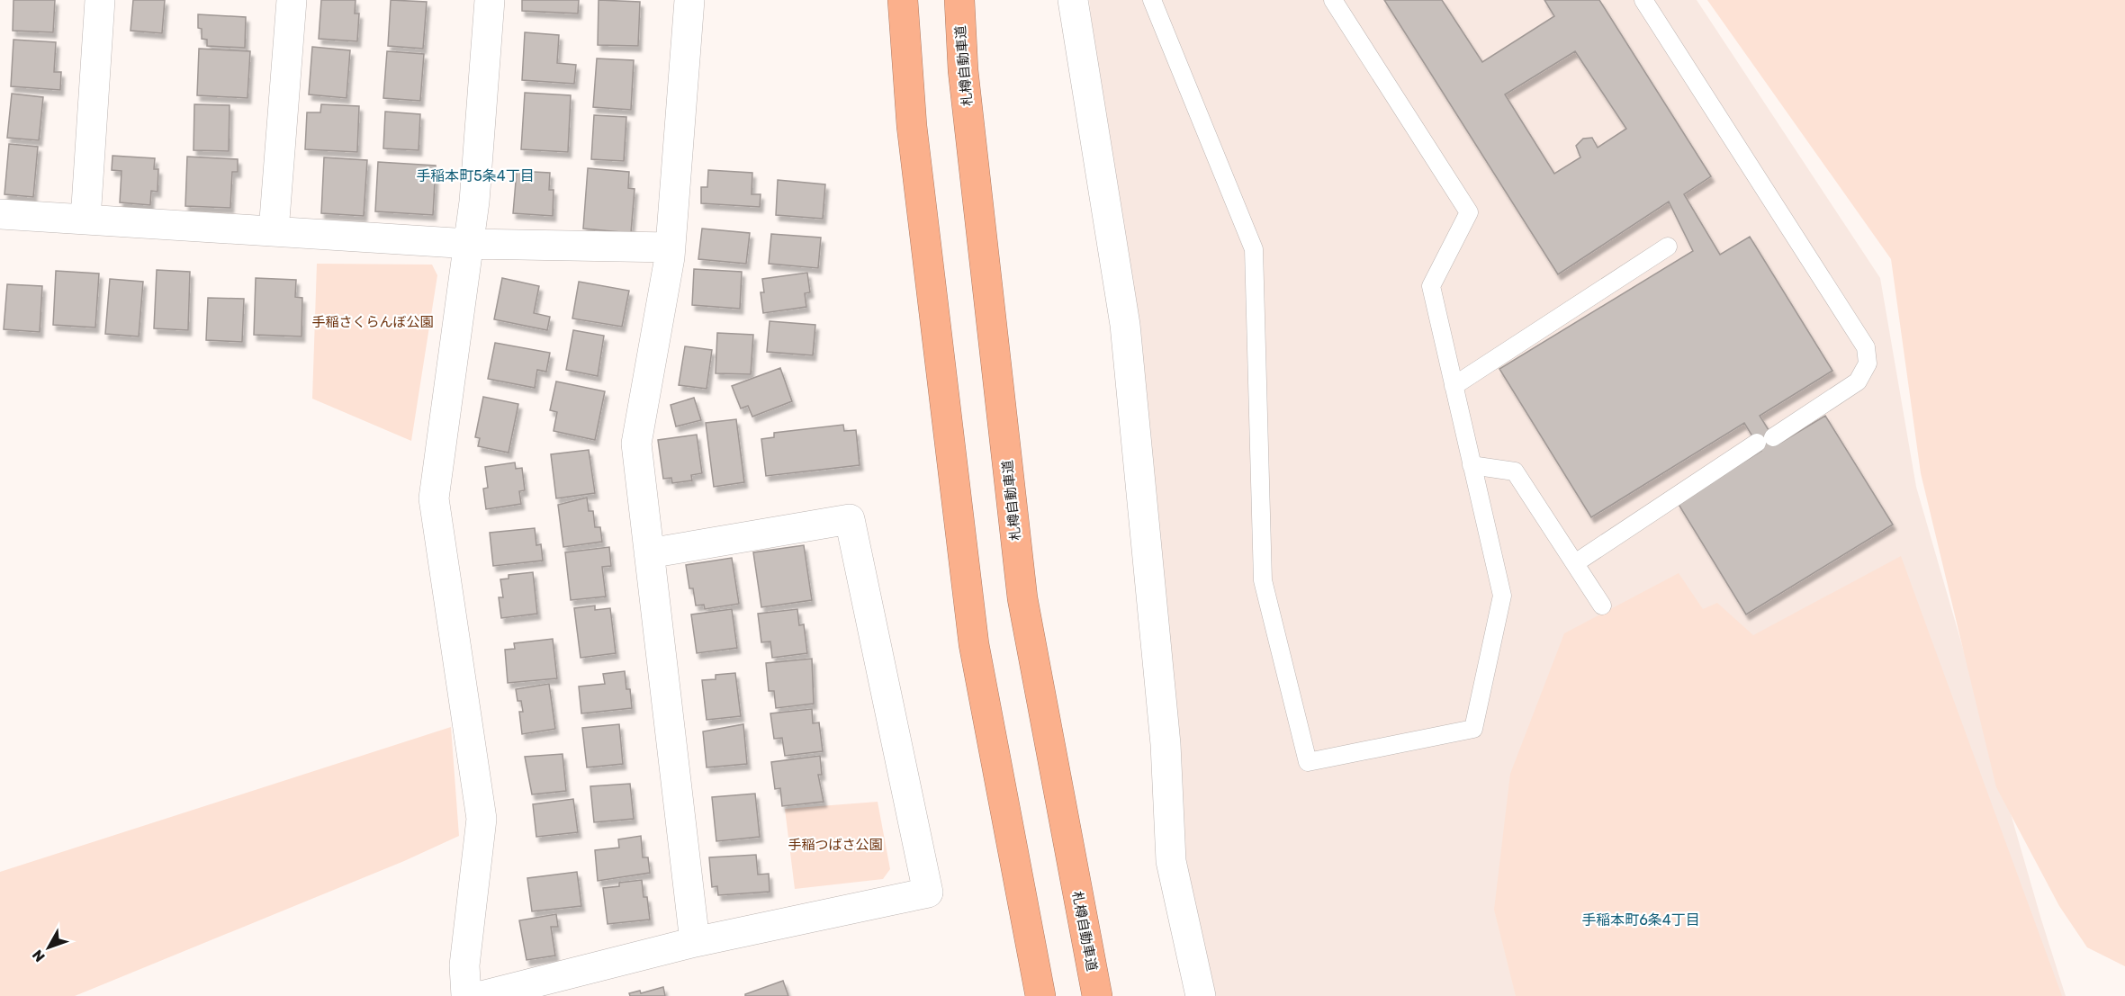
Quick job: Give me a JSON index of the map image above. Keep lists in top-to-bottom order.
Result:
{
  "streets": {
    "highway": ["札樽自動車道"]
  },
  "districts": ["手稲本町5条4丁目", "手稲本町6条4丁目"],
  "parks": ["手稲さくらんぼ公園", "手稲つばさ公園"],
  "north": "bottom left"
}
